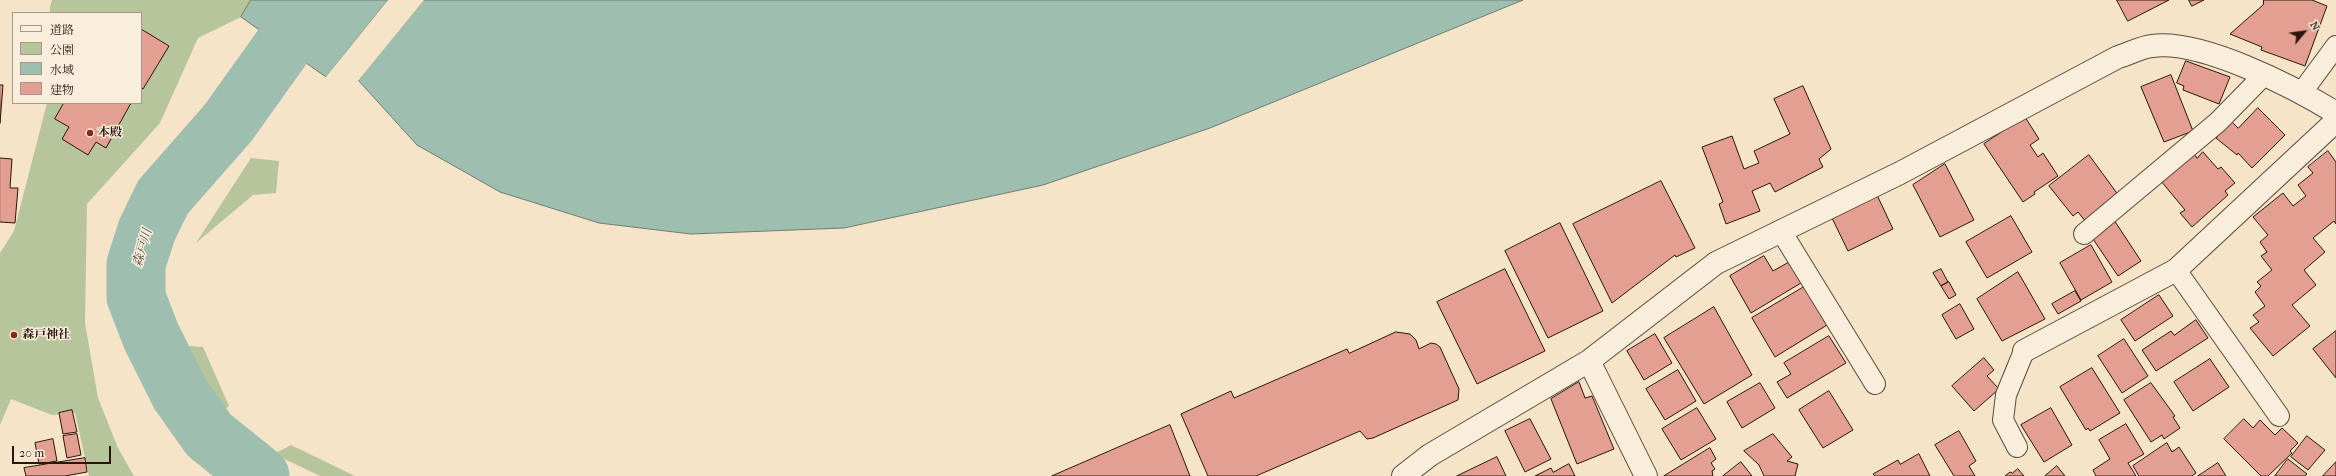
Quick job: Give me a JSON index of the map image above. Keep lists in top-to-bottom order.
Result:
{
  "water": ["森戸川"],
  "places": ["本殿", "森戸神社"],
  "legend": [
    "道路",
    "公園",
    "水域",
    "建物"
  ],
  "scale_bar": "20 m",
  "north": "top right"
}
